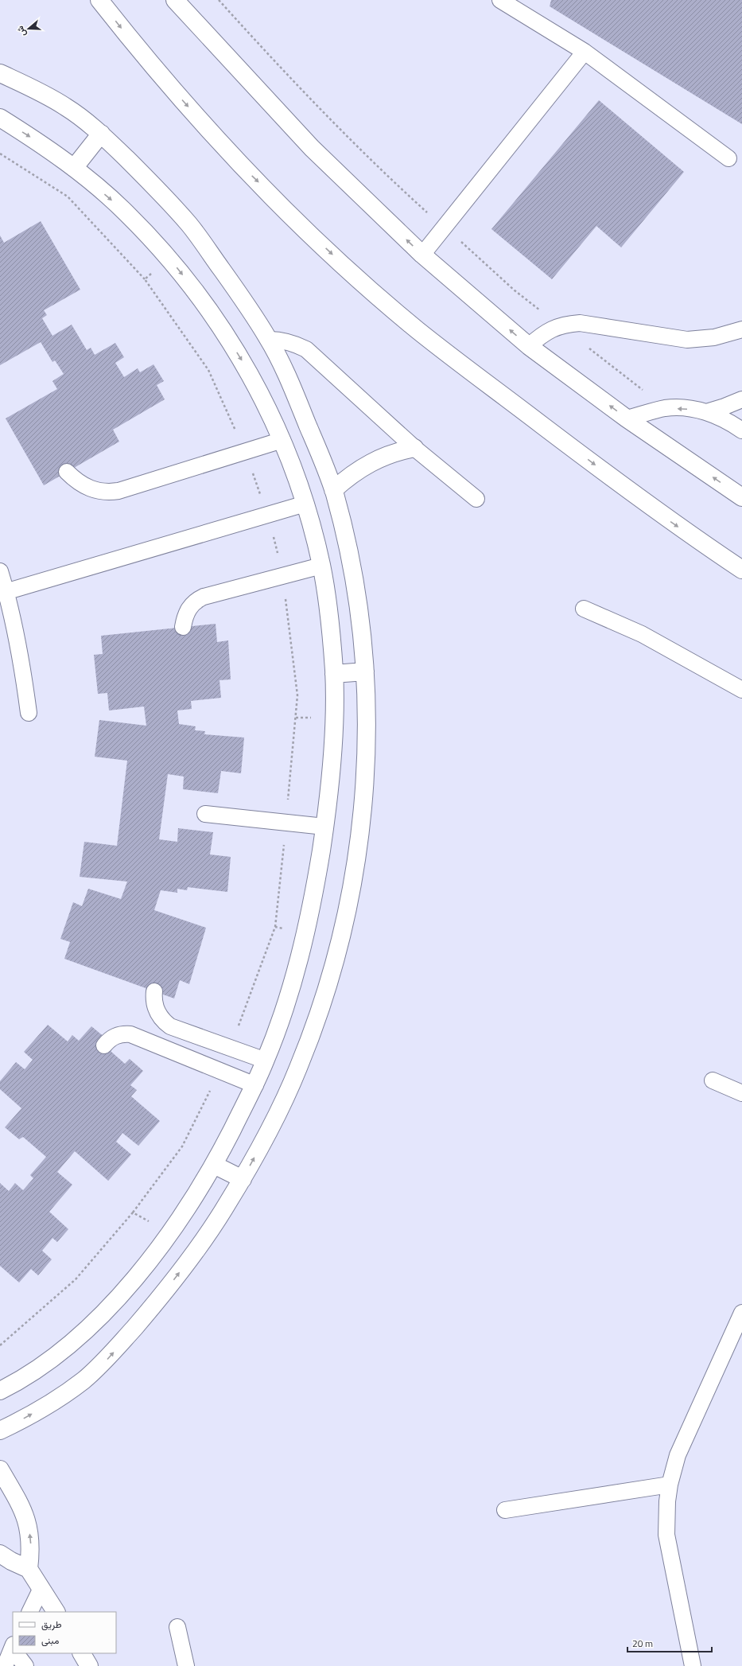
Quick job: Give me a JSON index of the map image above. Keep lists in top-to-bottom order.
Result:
{
  "legend": ["طريق", "مبنى"],
  "scale_bar": "20 m",
  "north": "left"
}
